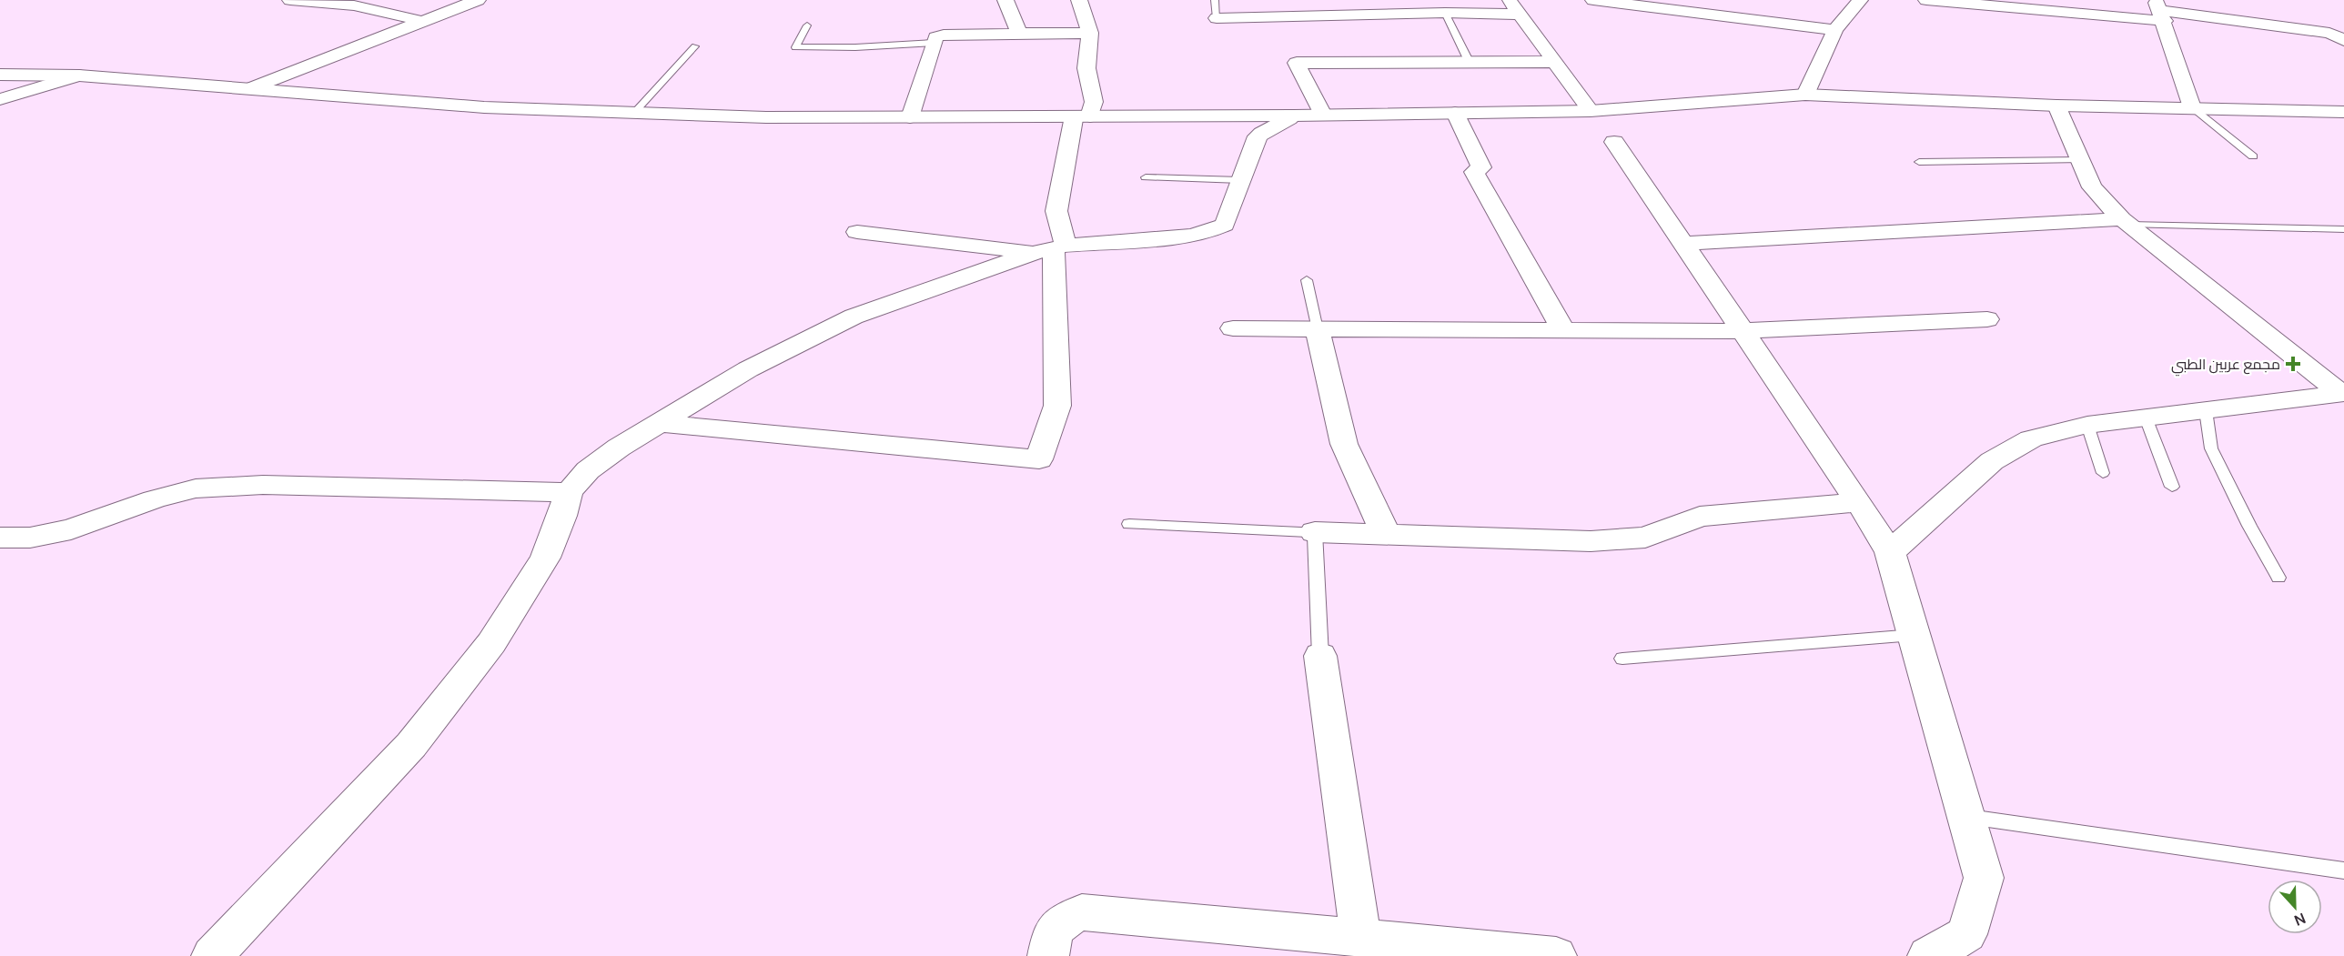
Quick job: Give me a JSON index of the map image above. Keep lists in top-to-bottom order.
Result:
{
  "places": {
    "health": ["مجمع عربين الطبي"]
  },
  "north": "bottom"
}
